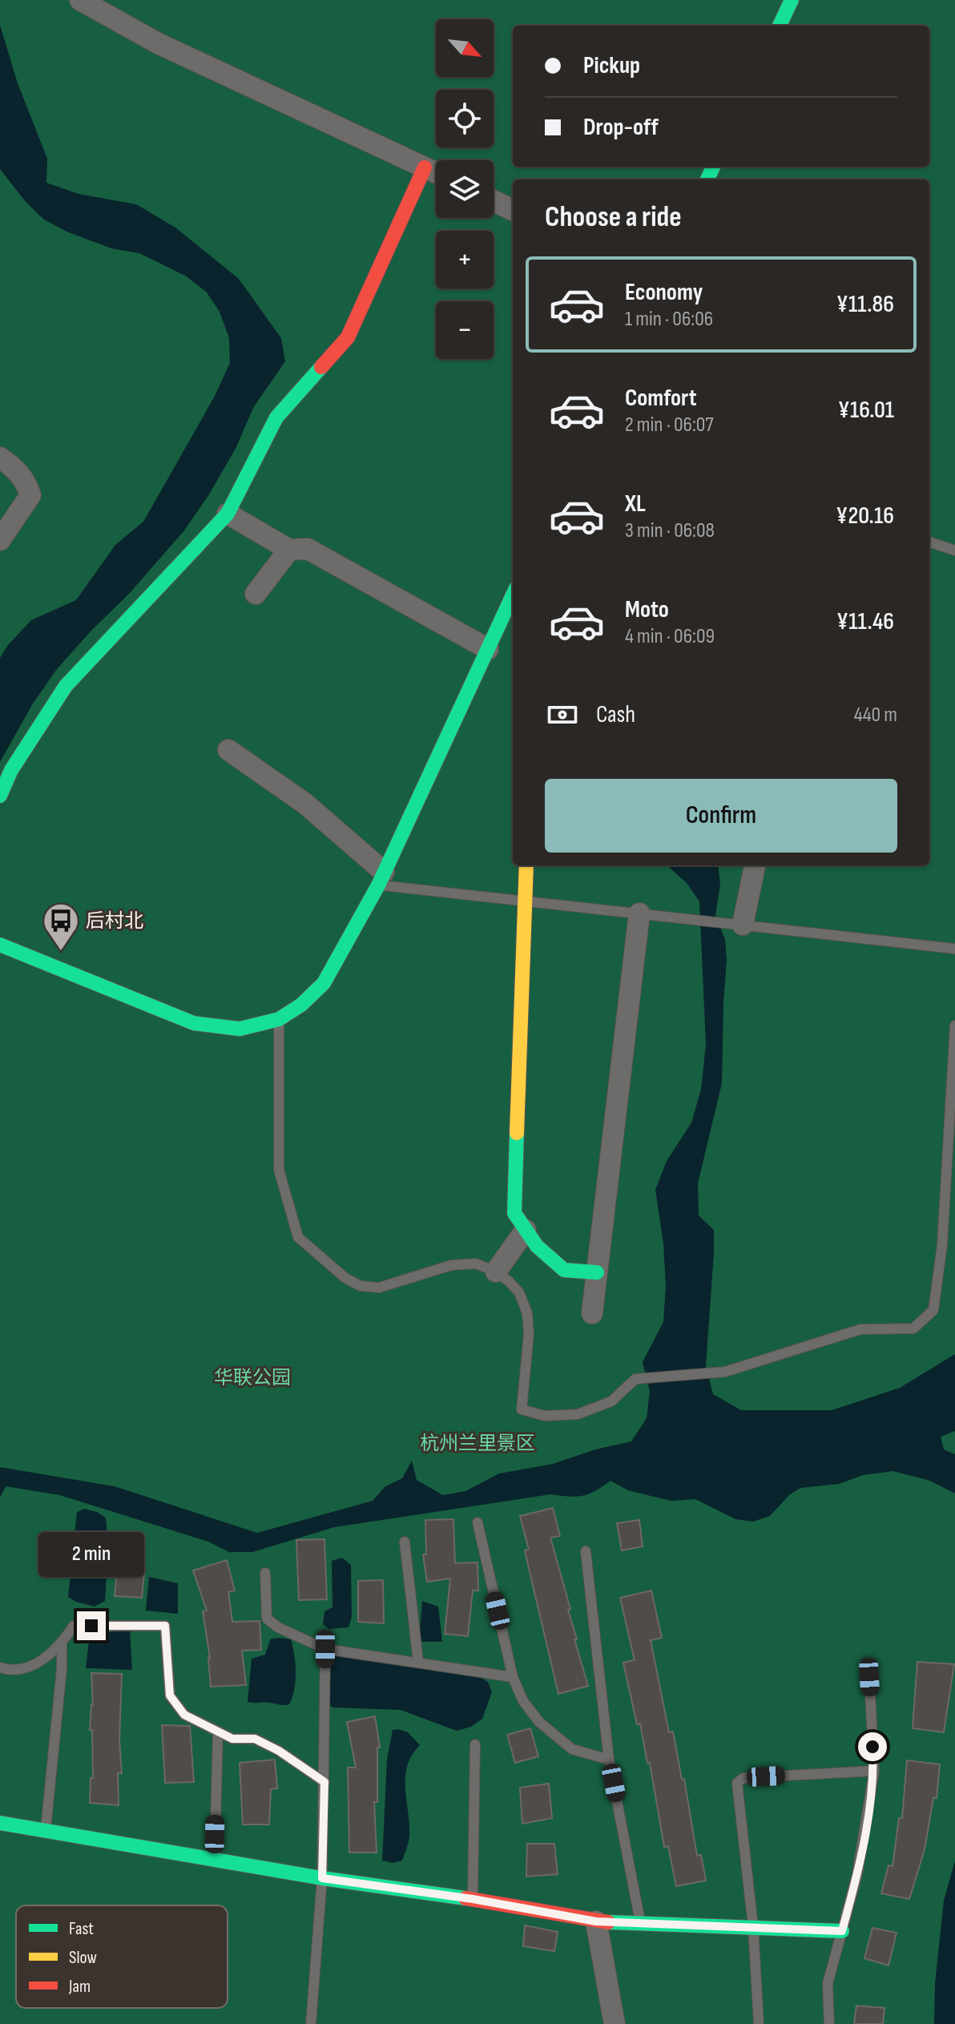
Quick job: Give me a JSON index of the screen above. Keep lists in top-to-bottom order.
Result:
{
  "parks": ["华联公园", "杭州兰里景区"],
  "places": {
    "bus stop": ["后村北"]
  },
  "legend": ["Fast", "Slow", "Jam"],
  "north": "bottom right",
  "page": {
    "map_buttons": ["+", "−"],
    "banner": ["Pickup", "Drop-off"],
    "heading": "Choose a ride",
    "list": [
      {
        "name": "Economy",
        "note": "1 min · 06:06",
        "value": "¥11.86"
      },
      {
        "name": "Comfort",
        "note": "2 min · 06:07",
        "value": "¥16.01"
      },
      {
        "name": "XL",
        "note": "3 min · 06:08",
        "value": "¥20.16"
      },
      {
        "name": "Moto",
        "note": "4 min · 06:09",
        "value": "¥11.46"
      }
    ],
    "pay": ["Cash", "440 m"],
    "buttons": "Confirm",
    "bubble": "2 min"
  }
}
